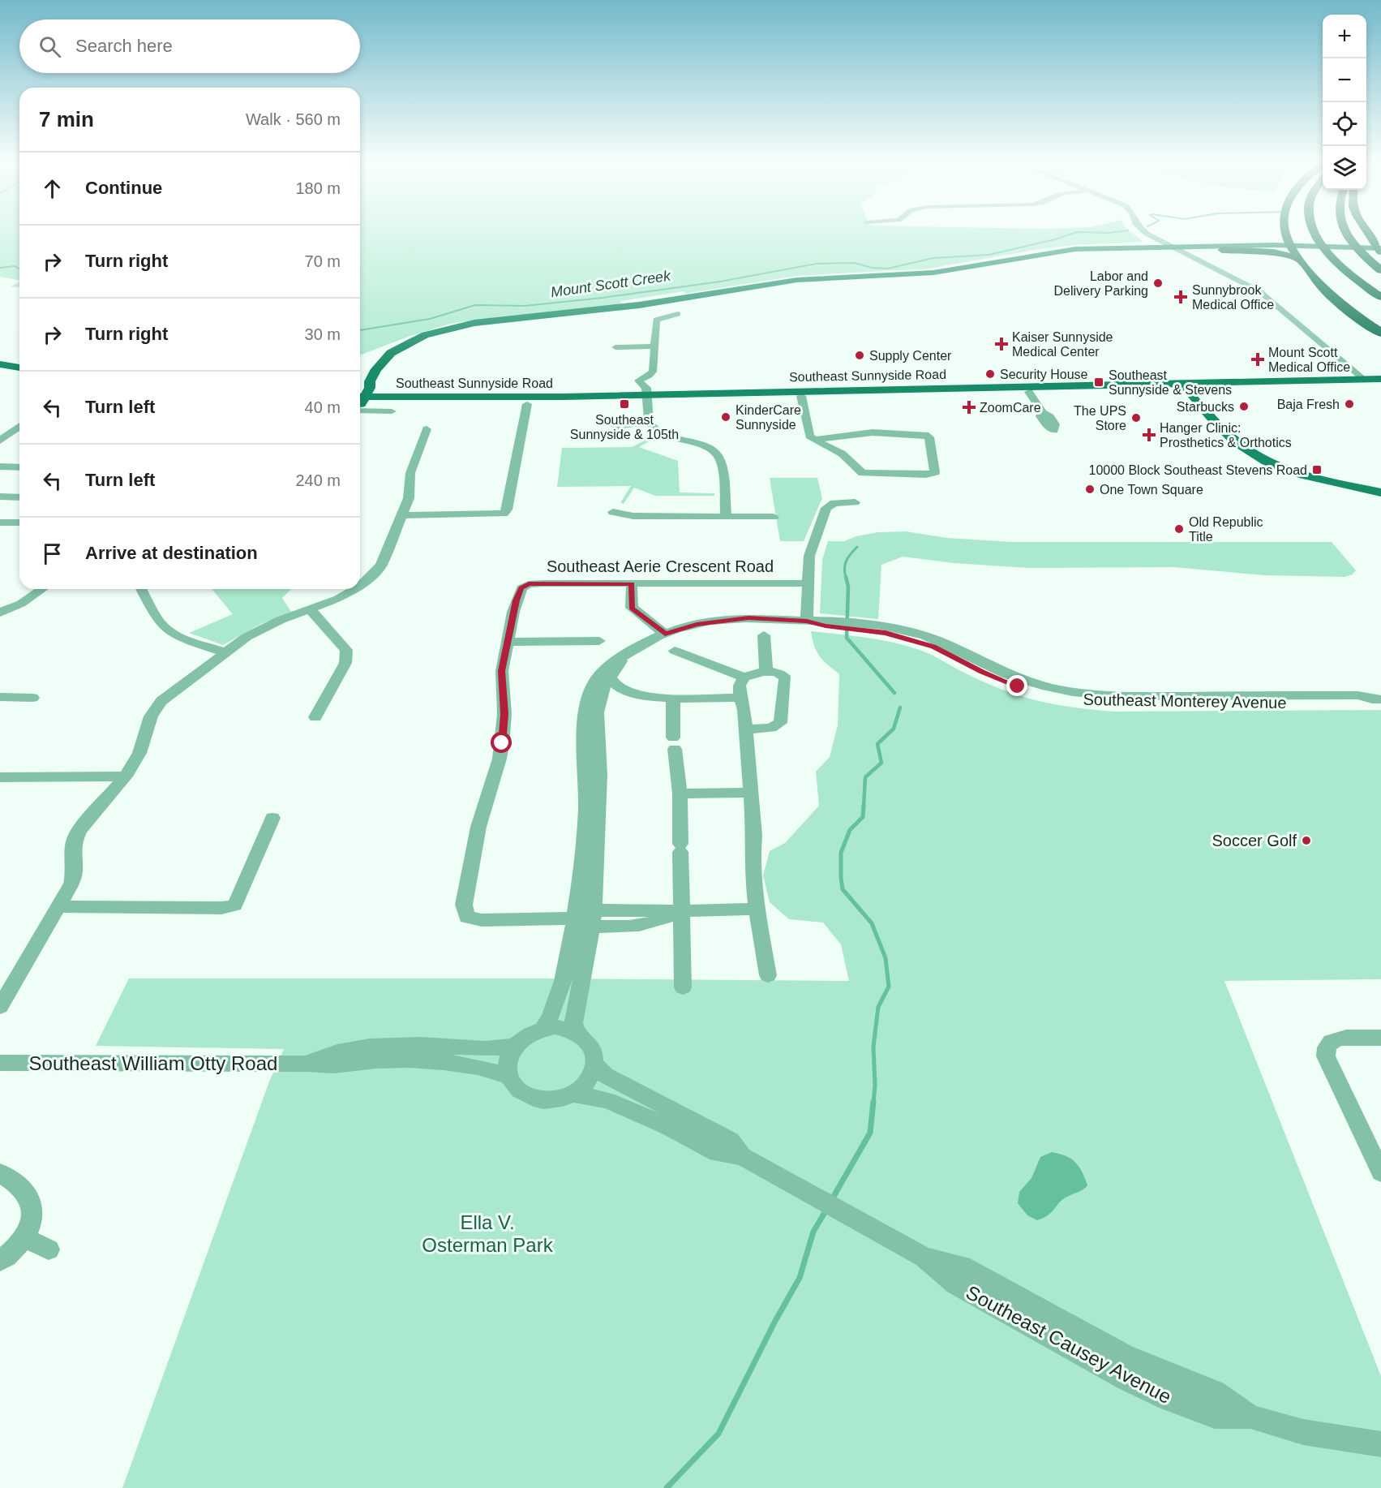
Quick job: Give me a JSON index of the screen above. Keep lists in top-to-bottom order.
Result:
{
  "streets": {
    "main road": ["Southeast Sunnyside Road"],
    "street": [
      "Southeast Aerie Crescent Road",
      "Southeast Monterey Avenue",
      "Southeast William Otty Road",
      "Southeast Causey Avenue"
    ]
  },
  "crossings": [
    ["Southeast Aerie Crescent Road", "Southeast Monterey Avenue"],
    ["Southeast Monterey Avenue", "Southeast William Otty Road"],
    ["Southeast Monterey Avenue", "Southeast Causey Avenue"],
    ["Southeast William Otty Road", "Southeast Causey Avenue"]
  ],
  "water": ["Mount Scott Creek"],
  "parks": ["Ella V. Osterman Park"],
  "places": {
    "other": [
      "Labor and Delivery Parking",
      "Supply Center",
      "Security House",
      "Baja Fresh",
      "Starbucks",
      "KinderCare Sunnyside",
      "The UPS Store",
      "One Town Square",
      "Old Republic Title",
      "Soccer Golf"
    ],
    "health": [
      "Sunnybrook Medical Office",
      "Kaiser Sunnyside Medical Center",
      "Mount Scott Medical Office",
      "ZoomCare",
      "Hanger Clinic: Prosthetics & Orthotics"
    ],
    "transit": ["Southeast Sunnyside & Stevens", "Southeast Sunnyside & 105th", "10000 Block Southeast Stevens Road"]
  },
  "page": {
    "map_buttons": ["+", "−"],
    "search": "Search here",
    "heading": ["7 min", "Walk · 560 m"],
    "list": [
      ["Continue", "180 m"],
      ["Turn right", "70 m"],
      ["Turn right", "30 m"],
      ["Turn left", "40 m"],
      ["Turn left", "240 m"],
      "Arrive at destination"
    ]
  }
}
